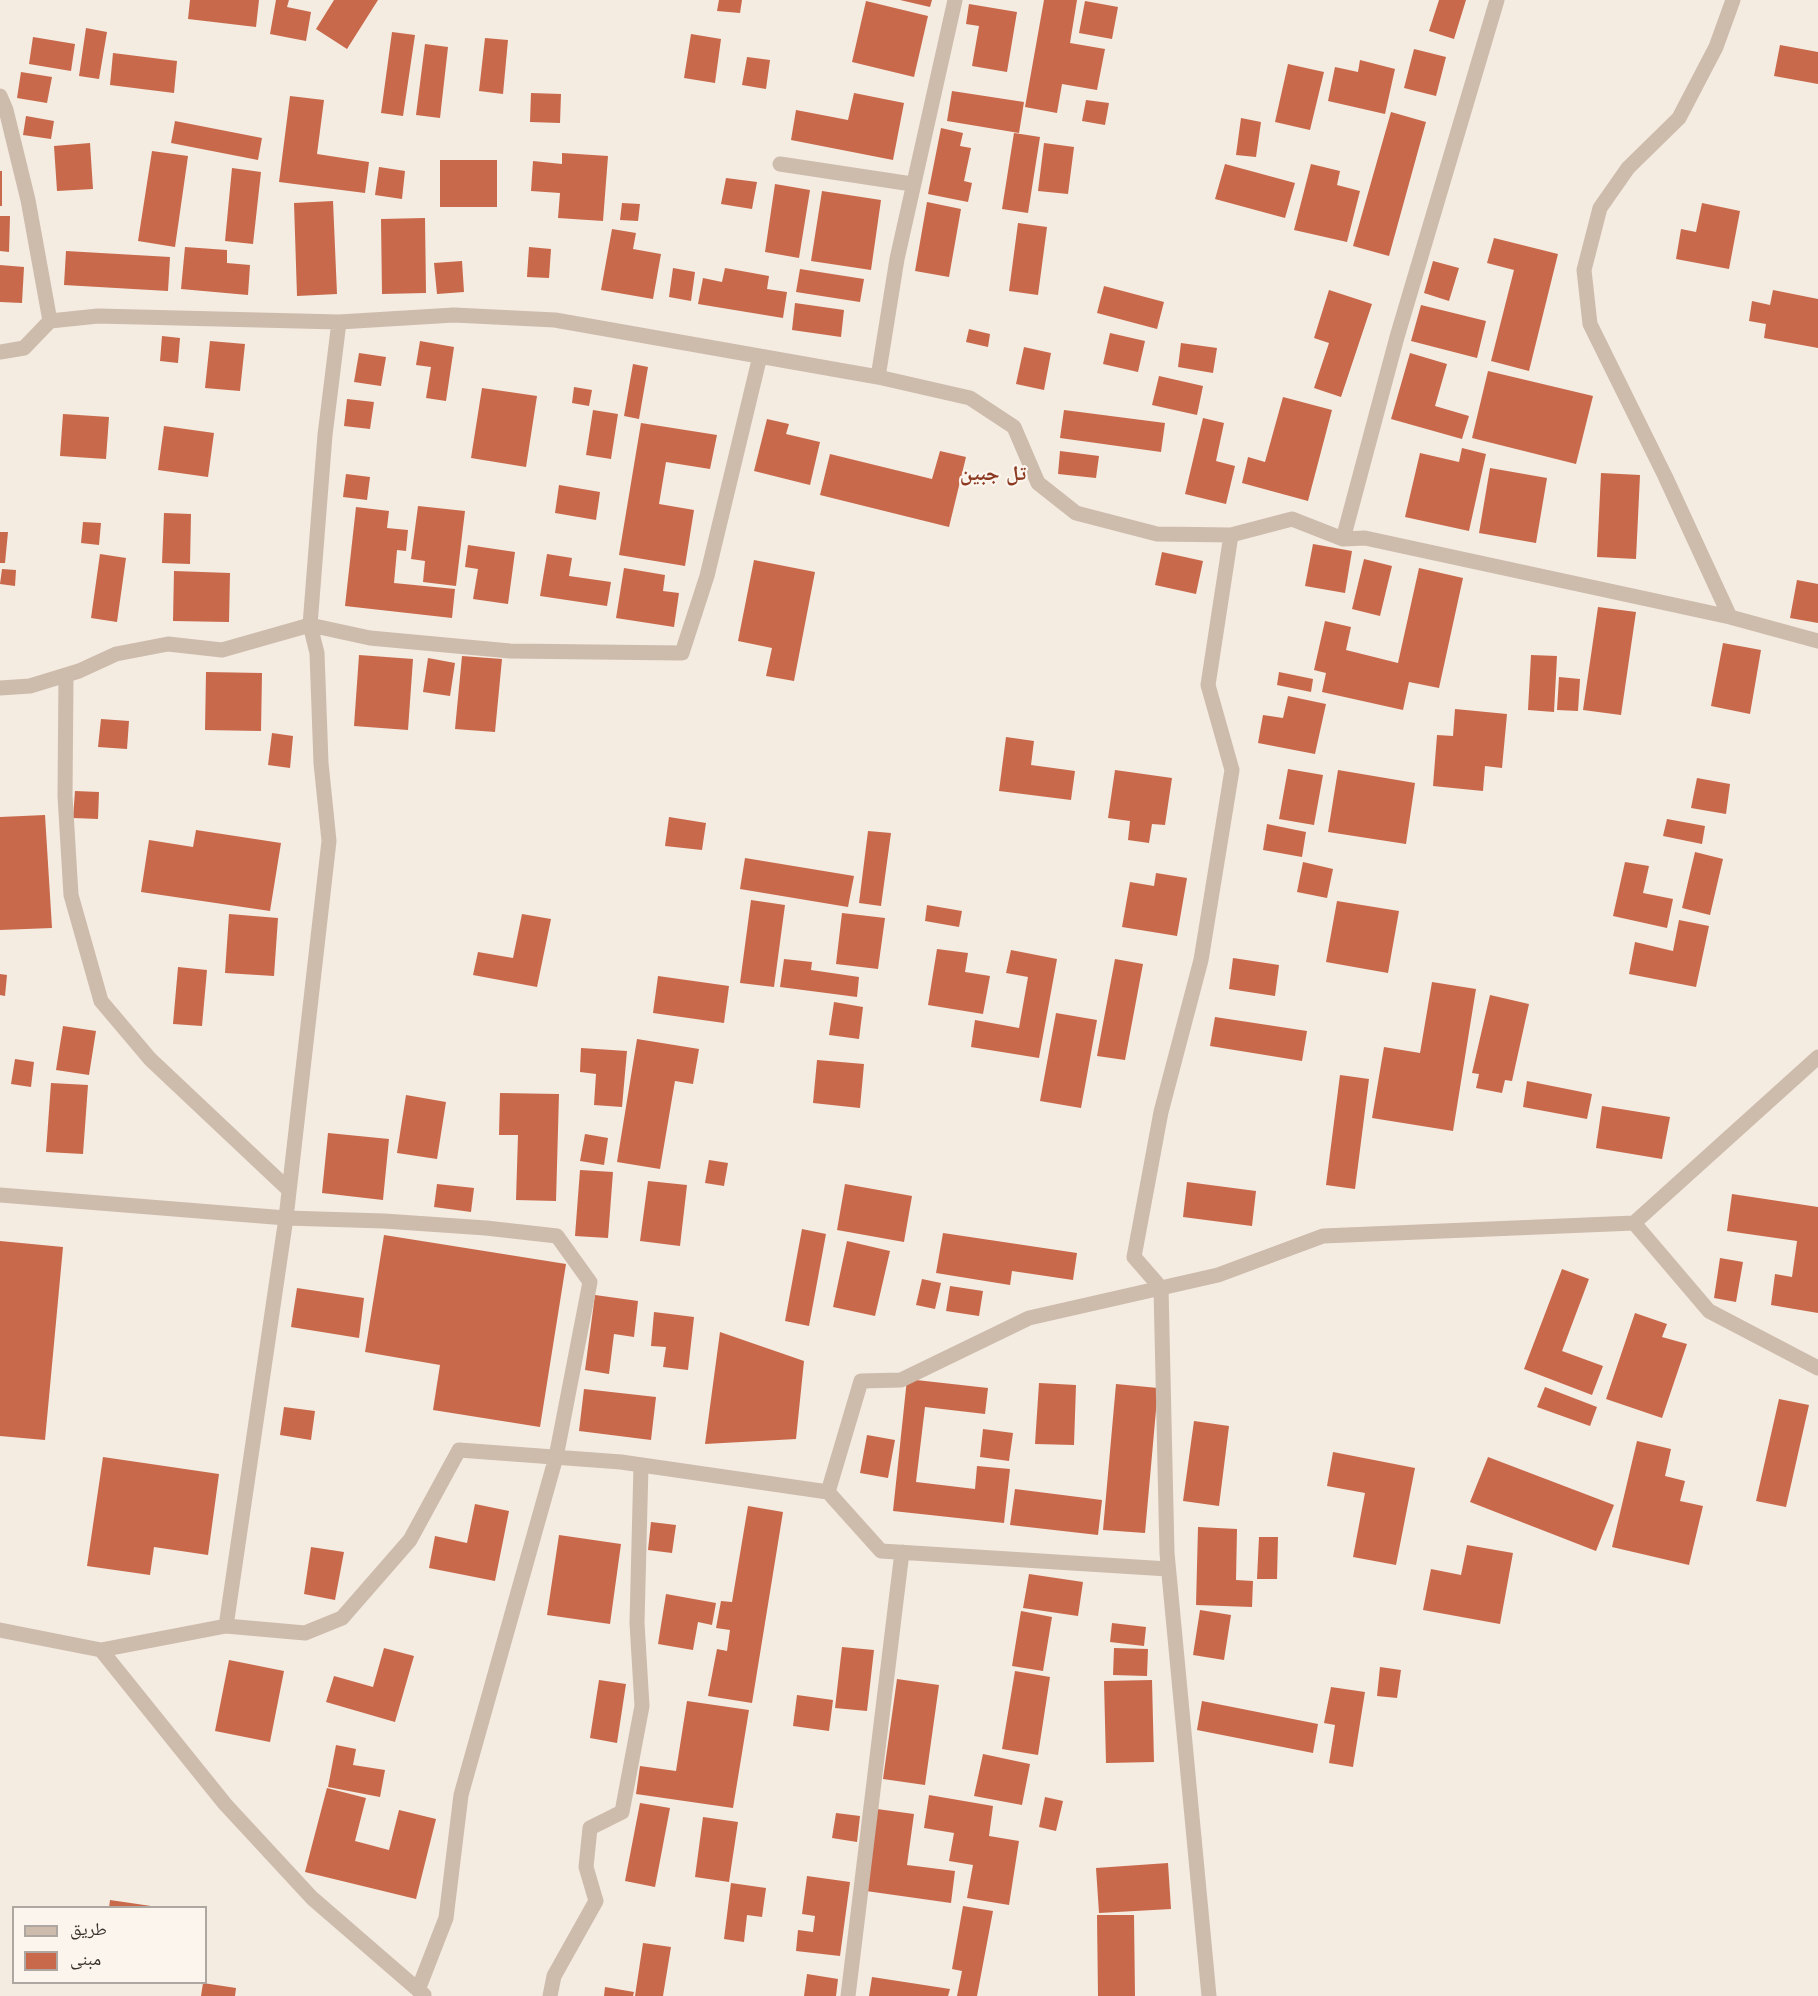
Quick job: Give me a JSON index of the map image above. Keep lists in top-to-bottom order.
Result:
{
  "districts": ["تل جبين"],
  "legend": ["طريق", "مبنى"]
}
